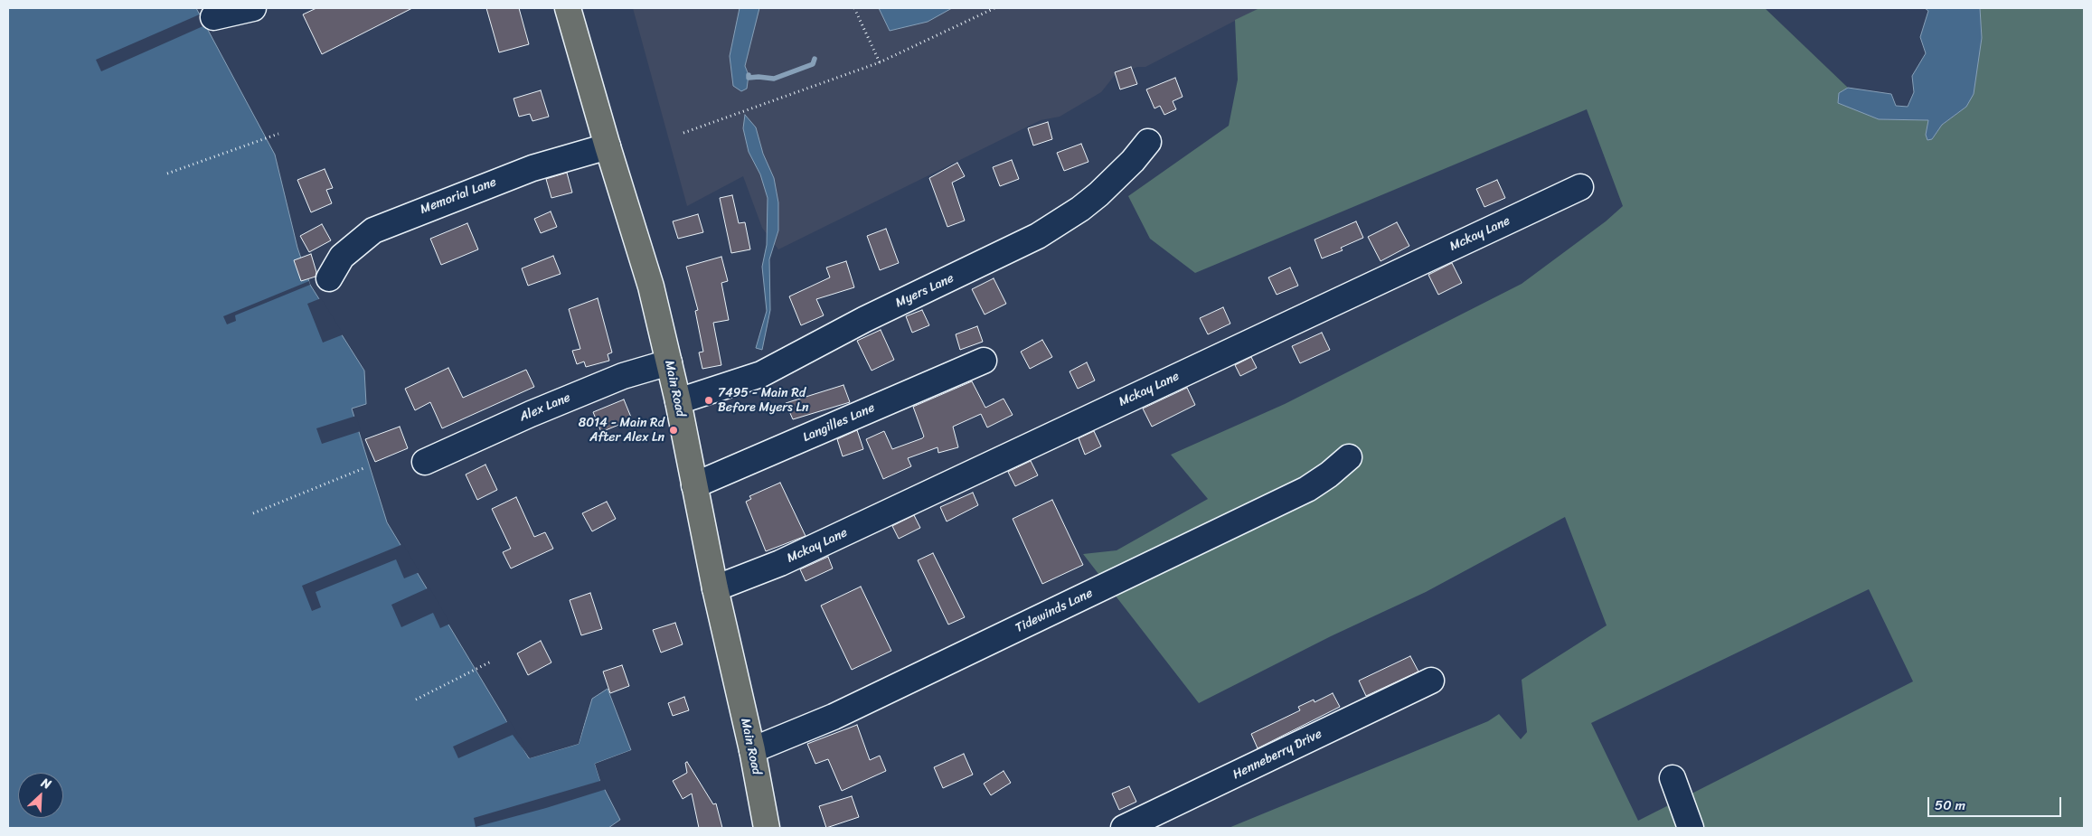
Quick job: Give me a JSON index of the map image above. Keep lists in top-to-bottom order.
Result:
{
  "streets": {
    "main road": ["Main Road"],
    "street": [
      "Memorial Lane",
      "Mckay Lane",
      "Myers Lane",
      "Alex Lane",
      "Langilles Lane",
      "Tidewinds Lane",
      "Henneberry Drive"
    ]
  },
  "crossings": [
    ["Memorial Lane", "Main Road"],
    ["Mckay Lane", "Main Road"],
    ["Myers Lane", "Main Road"],
    ["Main Road", "Alex Lane"],
    ["Main Road", "Langilles Lane"],
    ["Main Road", "Tidewinds Lane"]
  ],
  "places": ["7495 - Main Rd Before Myers Ln", "8014 - Main Rd After Alex Ln"],
  "scale_bar": "50 m",
  "north": "top right"
}
